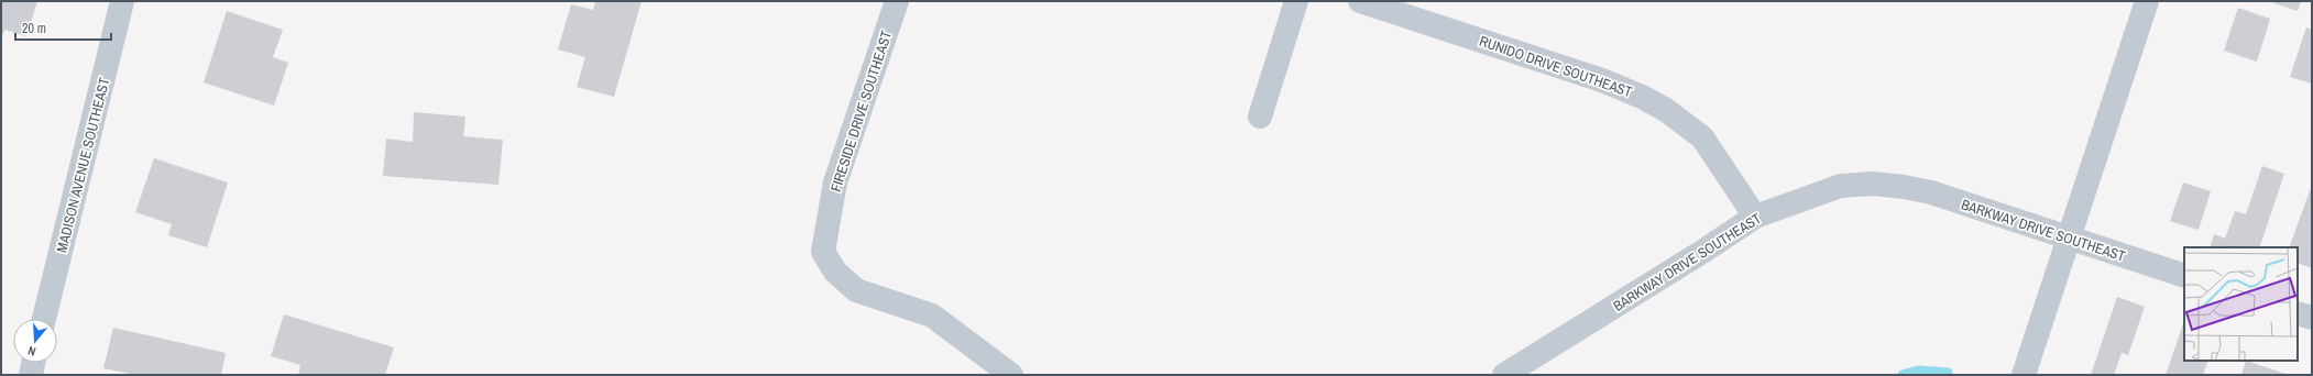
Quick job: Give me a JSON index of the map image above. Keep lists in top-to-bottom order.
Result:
{
  "streets": {
    "street": [
      "RUNIDO DRIVE SOUTHEAST",
      "FIRESIDE DRIVE SOUTHEAST",
      "MADISON AVENUE SOUTHEAST",
      "BARKWAY DRIVE SOUTHEAST"
    ]
  },
  "crossings": [
    ["RUNIDO DRIVE SOUTHEAST", "BARKWAY DRIVE SOUTHEAST"]
  ],
  "scale_bar": "20 m",
  "north": "bottom"
}
